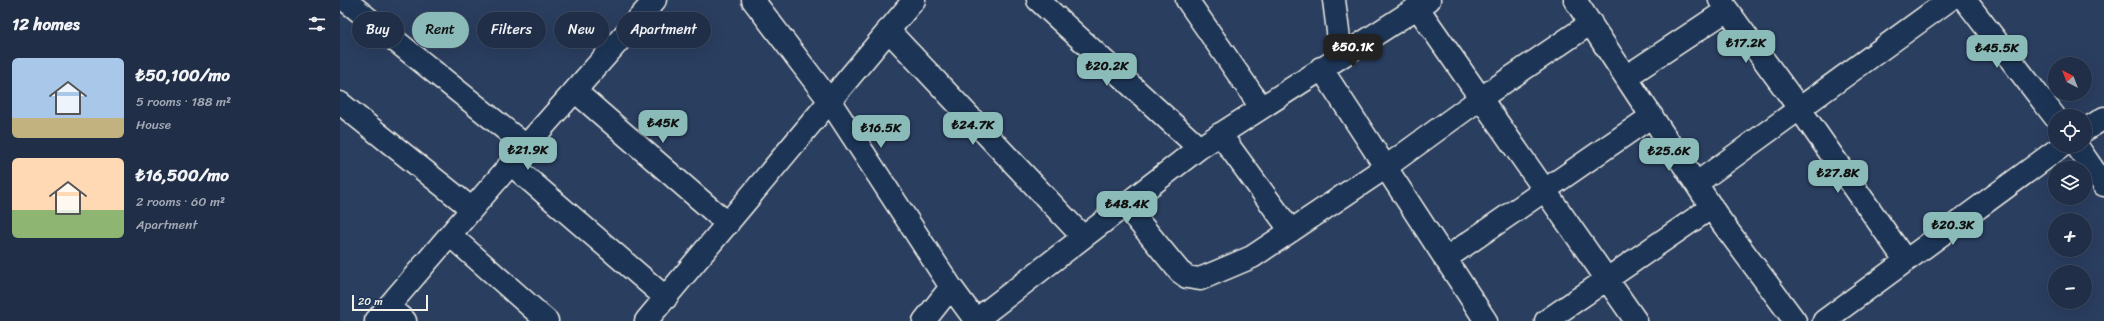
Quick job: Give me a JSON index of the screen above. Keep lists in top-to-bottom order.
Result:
{
  "scale_bar": "20 m",
  "north": "top left",
  "page": {
    "heading": "12 homes",
    "chip": [
      "Buy",
      "Rent",
      "Filters",
      "New",
      "Apartment"
    ],
    "price": [
      "₺17.2K",
      "₺50.1K",
      "₺45.5K",
      "₺20.2K",
      "₺45K",
      "₺24.7K",
      "₺16.5K",
      "₺21.9K",
      "₺25.6K",
      "₺27.8K",
      "₺48.4K",
      "₺20.3K"
    ],
    "list": [
      {
        "name": "₺50,100/mo",
        "note": "5 rooms · 188 m² · House"
      },
      {
        "name": "₺16,500/mo",
        "note": "2 rooms · 60 m² · Apartment"
      }
    ],
    "map_buttons": ["+", "−"],
    "scale": "20 m"
  }
}
